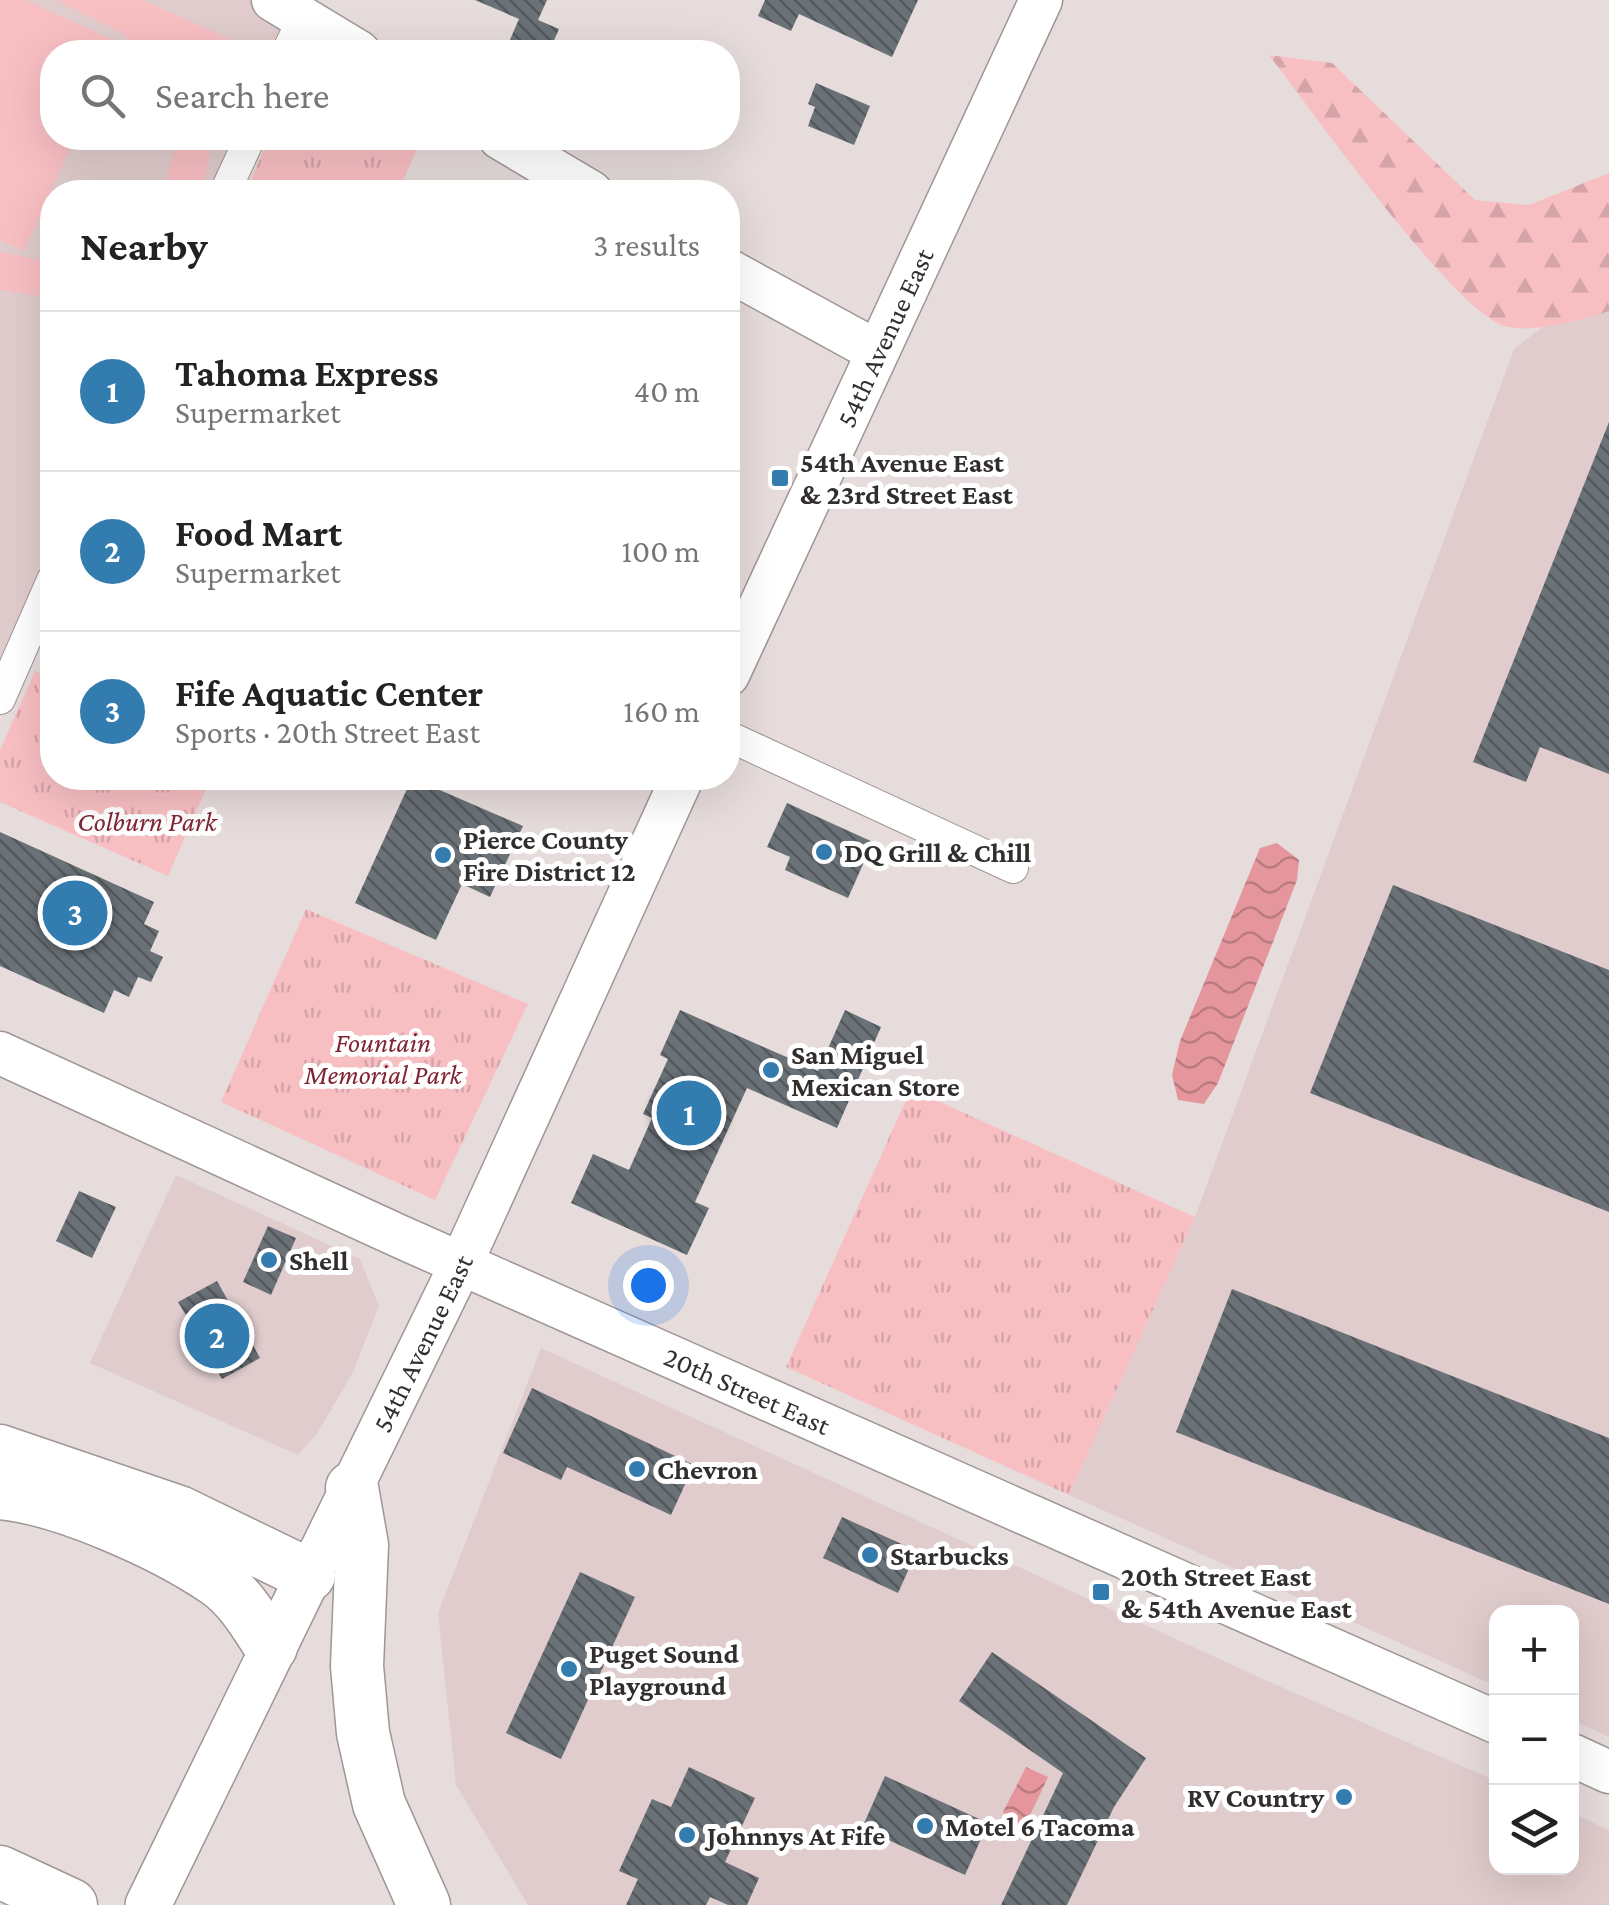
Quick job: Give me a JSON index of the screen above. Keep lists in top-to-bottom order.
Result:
{
  "streets": {
    "main road": ["54th Avenue East", "20th Street East"]
  },
  "crossings": [
    ["54th Avenue East", "20th Street East"]
  ],
  "parks": ["Colburn Park", "Fountain Memorial Park"],
  "places": {
    "transit": ["54th Avenue East & 23rd Street East", "20th Street East & 54th Avenue East"],
    "other": [
      "DQ Grill & Chill",
      "Pierce County Fire District 12",
      "San Miguel Mexican Store",
      "Shell",
      "Chevron",
      "Starbucks",
      "Puget Sound Playground",
      "RV Country",
      "Motel 6 Tacoma",
      "Johnnys At Fife"
    ]
  },
  "page": {
    "search": "Search here",
    "heading": ["Nearby", "3 results"],
    "list": [
      {
        "mark": "1",
        "name": "Tahoma Express",
        "note": "Supermarket",
        "value": "40 m"
      },
      {
        "mark": "2",
        "name": "Food Mart",
        "note": "Supermarket",
        "value": "100 m"
      },
      {
        "mark": "3",
        "name": "Fife Aquatic Center",
        "note": "Sports · 20th Street East",
        "value": "160 m"
      }
    ],
    "pins": ["3", "1", "2"],
    "map_buttons": ["+", "−"]
  }
}
